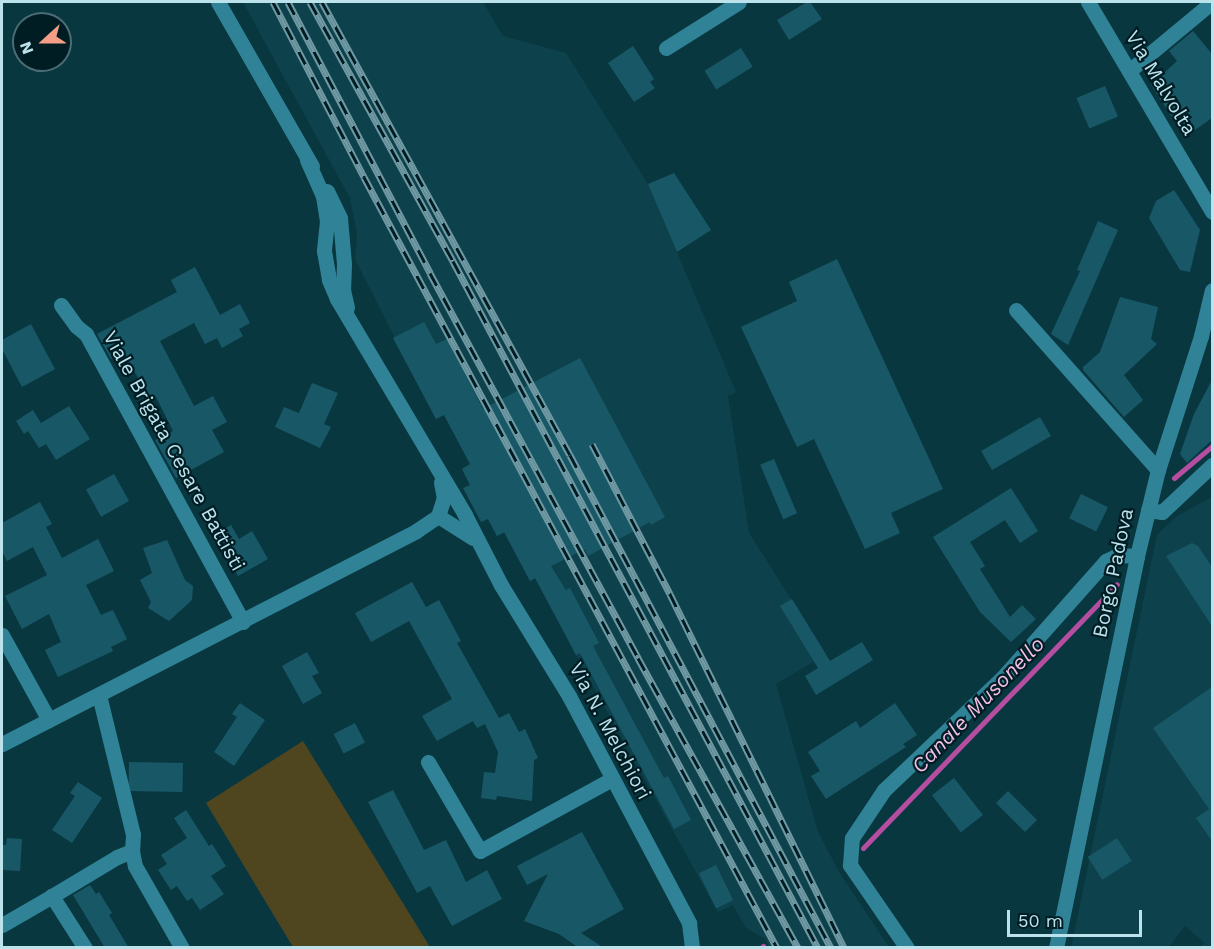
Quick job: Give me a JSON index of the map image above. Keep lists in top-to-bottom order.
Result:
{
  "streets": {
    "street": [
      "Via Malvolta",
      "Viale Brigata Cesare Battisti",
      "Borgo Padova",
      "Via N. Melchiori"
    ]
  },
  "water": ["Canale Musonello"],
  "scale_bar": "50 m",
  "north": "left"
}
